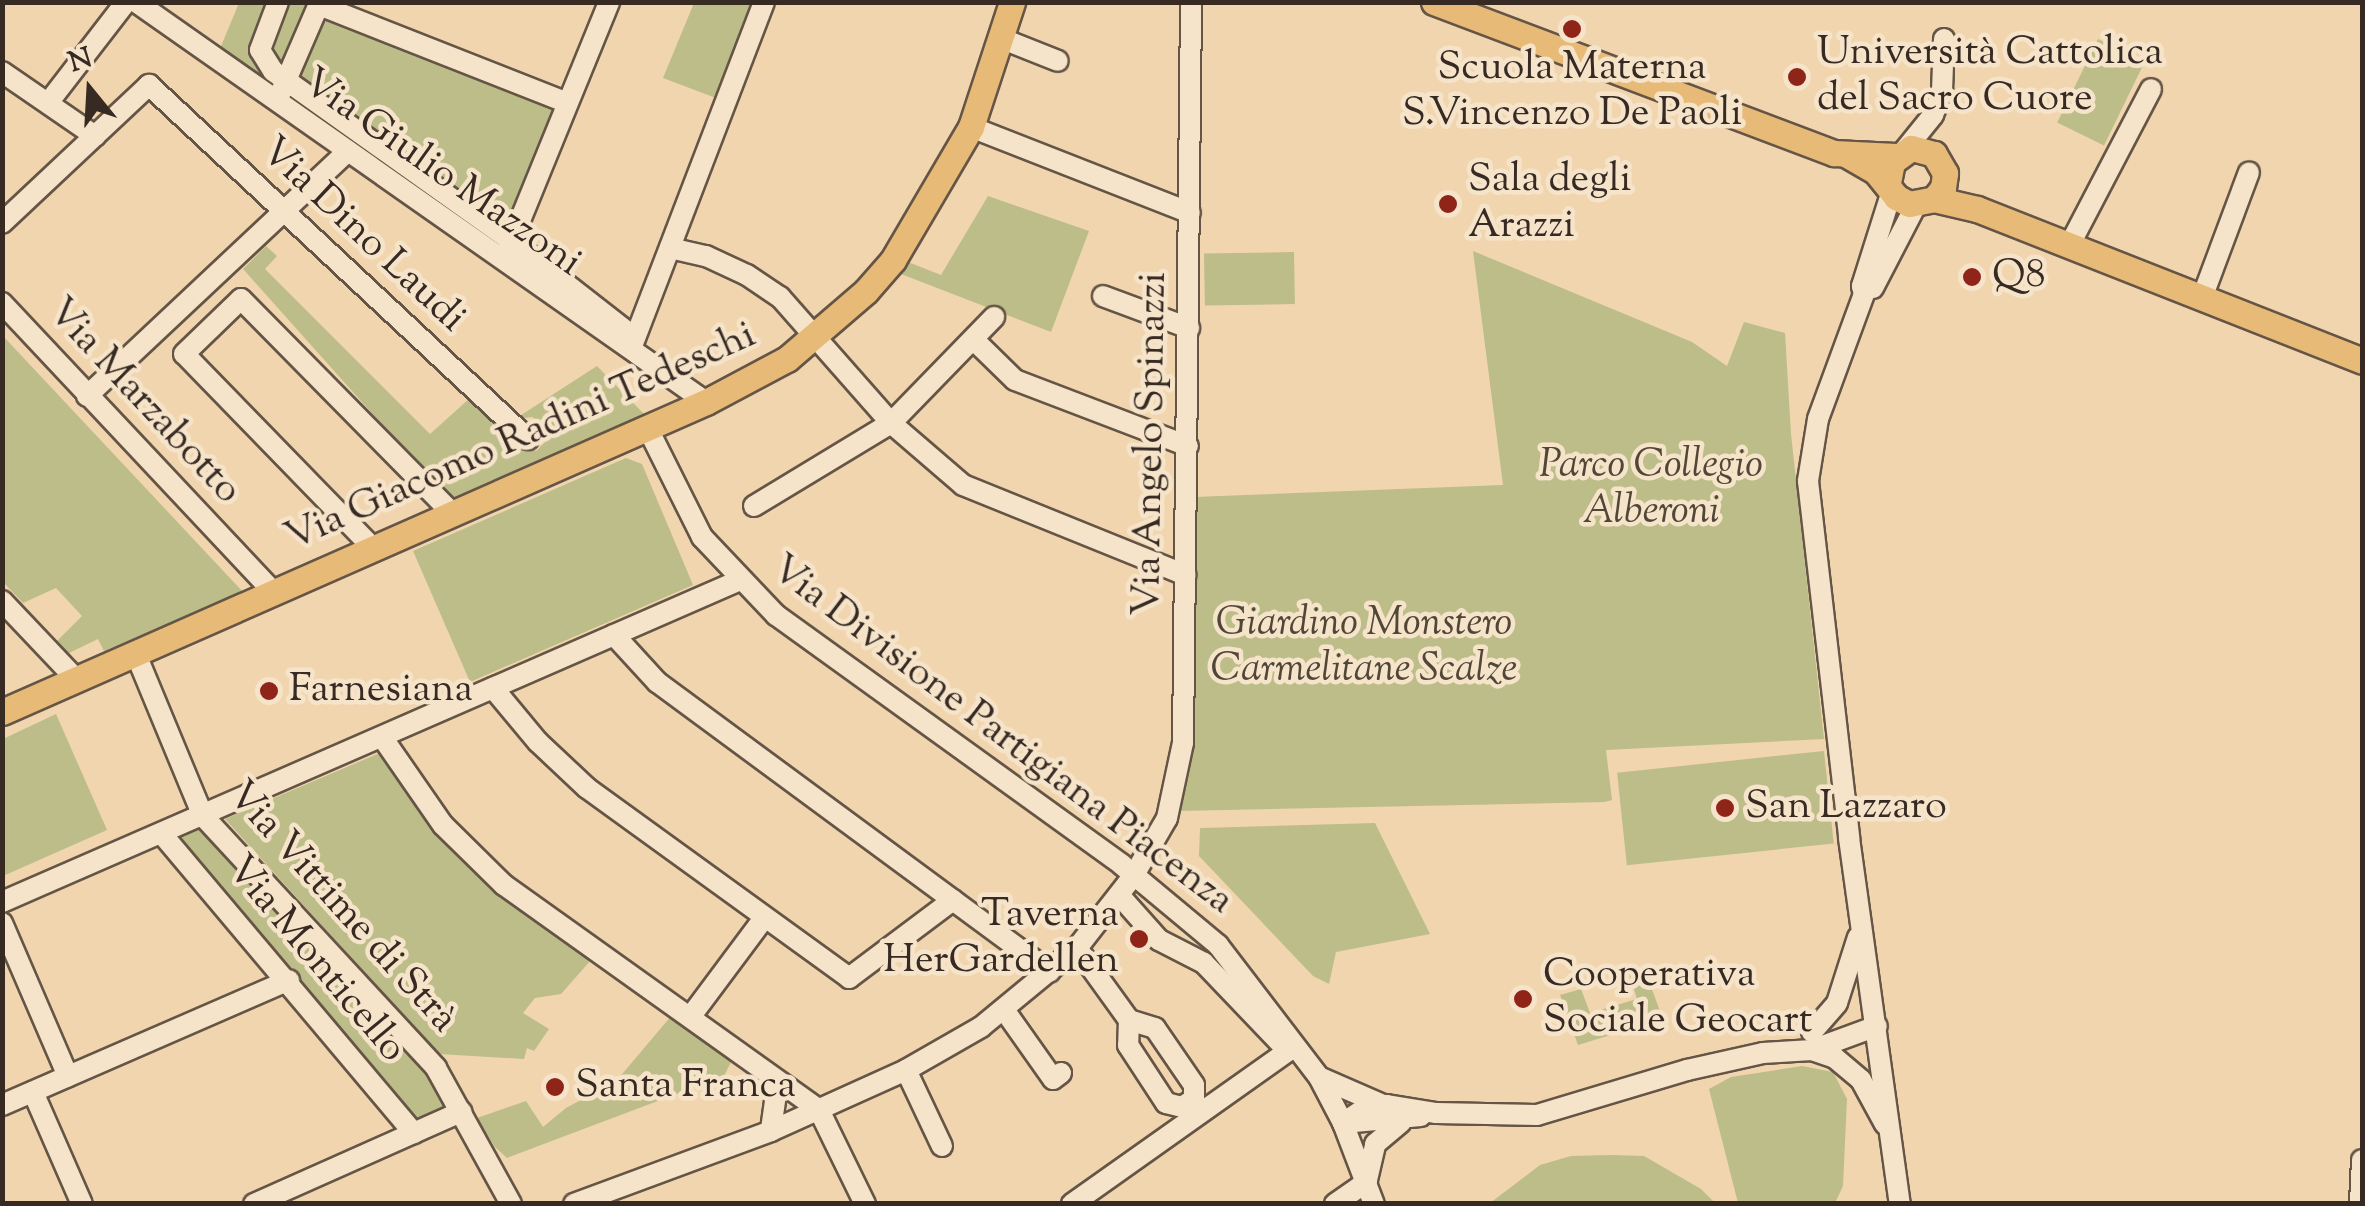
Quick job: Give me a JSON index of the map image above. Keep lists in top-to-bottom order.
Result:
{
  "streets": {
    "main road": ["Via Giacomo Radini Tedeschi"],
    "street": [
      "Via Giulio Mazzoni",
      "Via Dino Laudi",
      "Via Marzabotto",
      "Via Angelo Spinazzi",
      "Via Divisione Partigiana Piacenza",
      "Via Vittime di Strà",
      "Via Monticello"
    ]
  },
  "crossings": [
    ["Via Marzabotto", "Via Giacomo Radini Tedeschi"],
    ["Via Giacomo Radini Tedeschi", "Via Divisione Partigiana Piacenza"],
    ["Via Giacomo Radini Tedeschi", "Via Vittime di Strà"],
    ["Via Angelo Spinazzi", "Via Divisione Partigiana Piacenza"]
  ],
  "parks": ["Parco Collegio Alberoni", "Giardino Monstero Carmelitane Scalze"],
  "places": [
    "Scuola Materna S.Vincenzo De Paoli",
    "Università Cattolica del Sacro Cuore",
    "Sala degli Arazzi",
    "Q8",
    "Farnesiana",
    "San Lazzaro",
    "Taverna HerGardellen",
    "Cooperativa Sociale Geocart",
    "Santa Franca"
  ],
  "north": "top"
}
